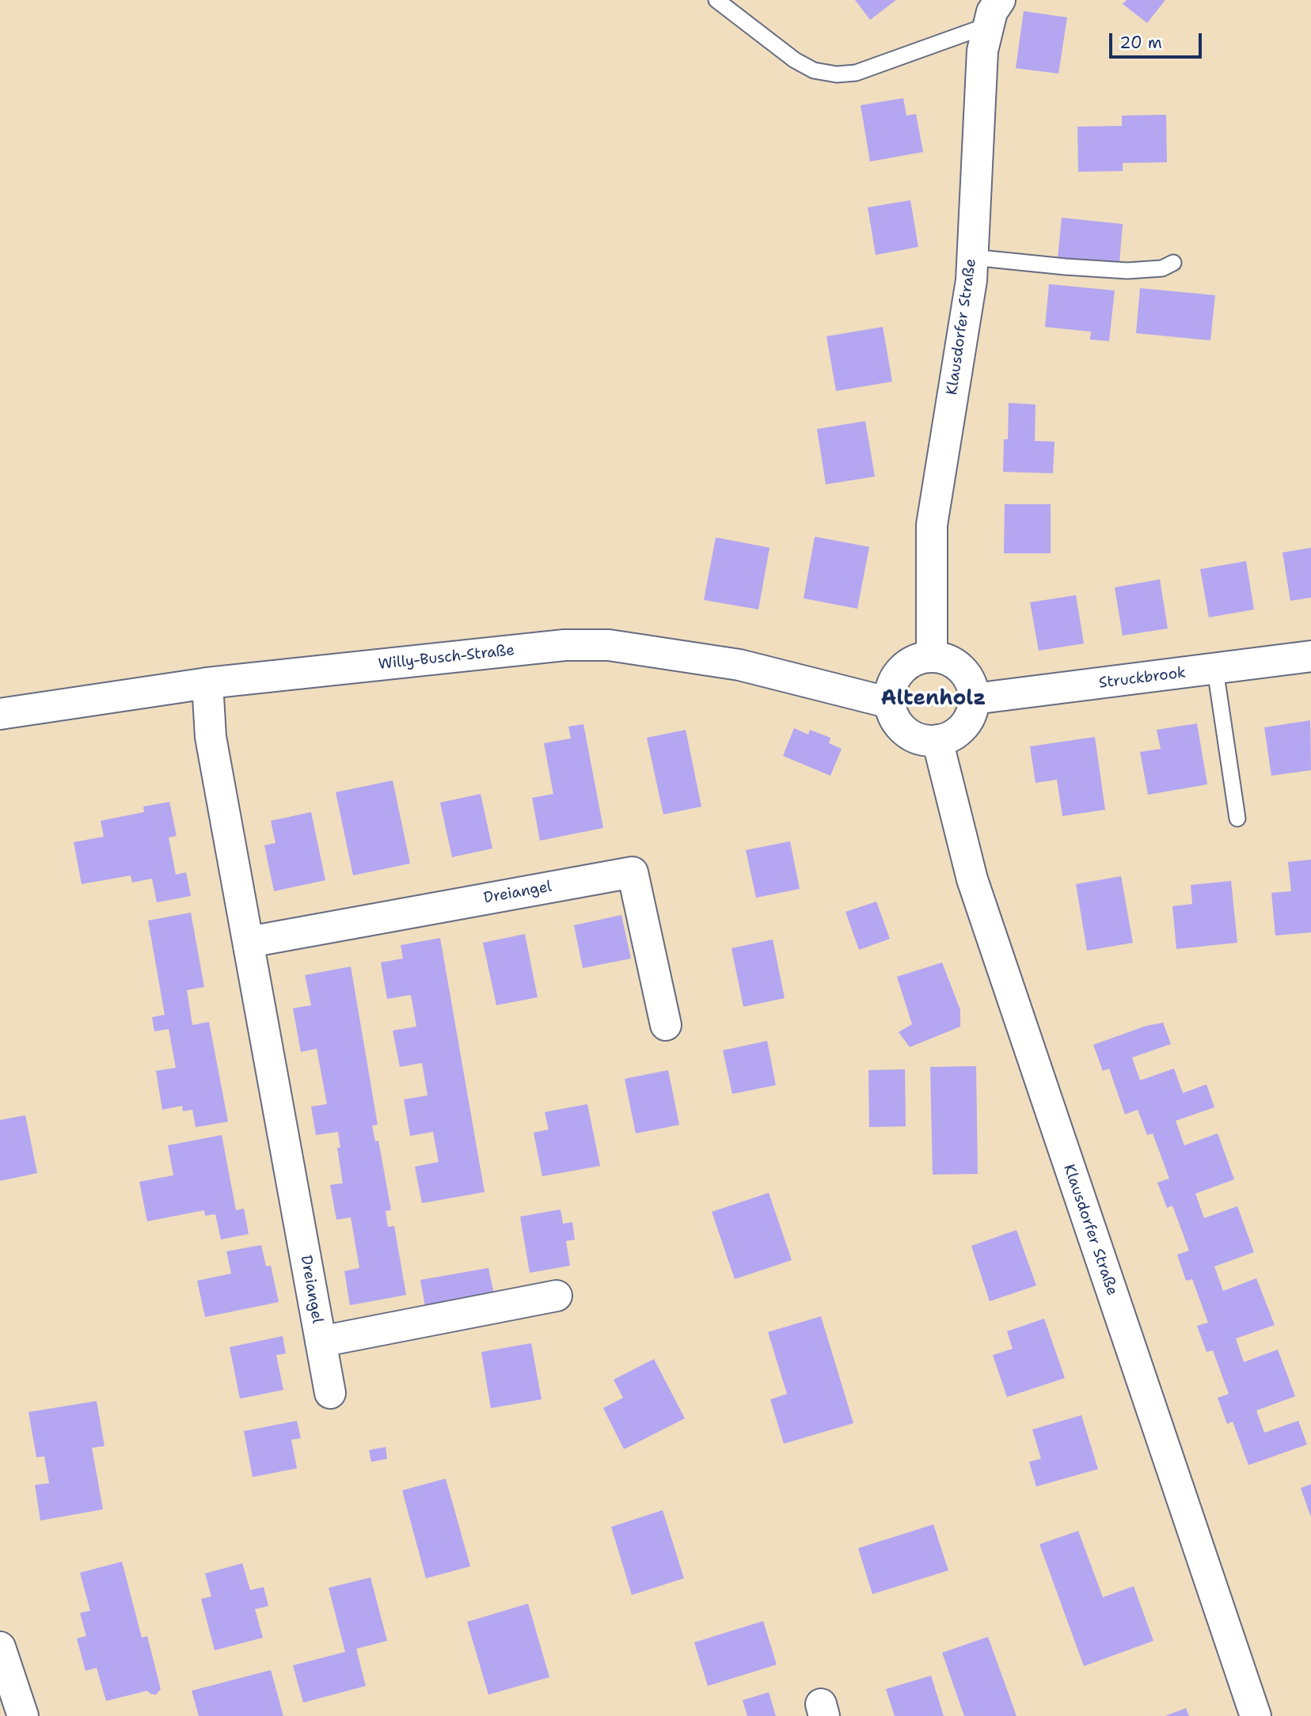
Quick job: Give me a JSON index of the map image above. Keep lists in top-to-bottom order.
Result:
{
  "streets": {
    "street": [
      "Klausdorfer Straße",
      "Willy-Busch-Straße",
      "Struckbrook",
      "Dreiangel"
    ]
  },
  "crossings": [
    ["Klausdorfer Straße", "Willy-Busch-Straße"],
    ["Klausdorfer Straße", "Struckbrook"],
    ["Willy-Busch-Straße", "Struckbrook"],
    ["Willy-Busch-Straße", "Dreiangel"]
  ],
  "districts": ["Altenholz"],
  "scale_bar": "20 m"
}
